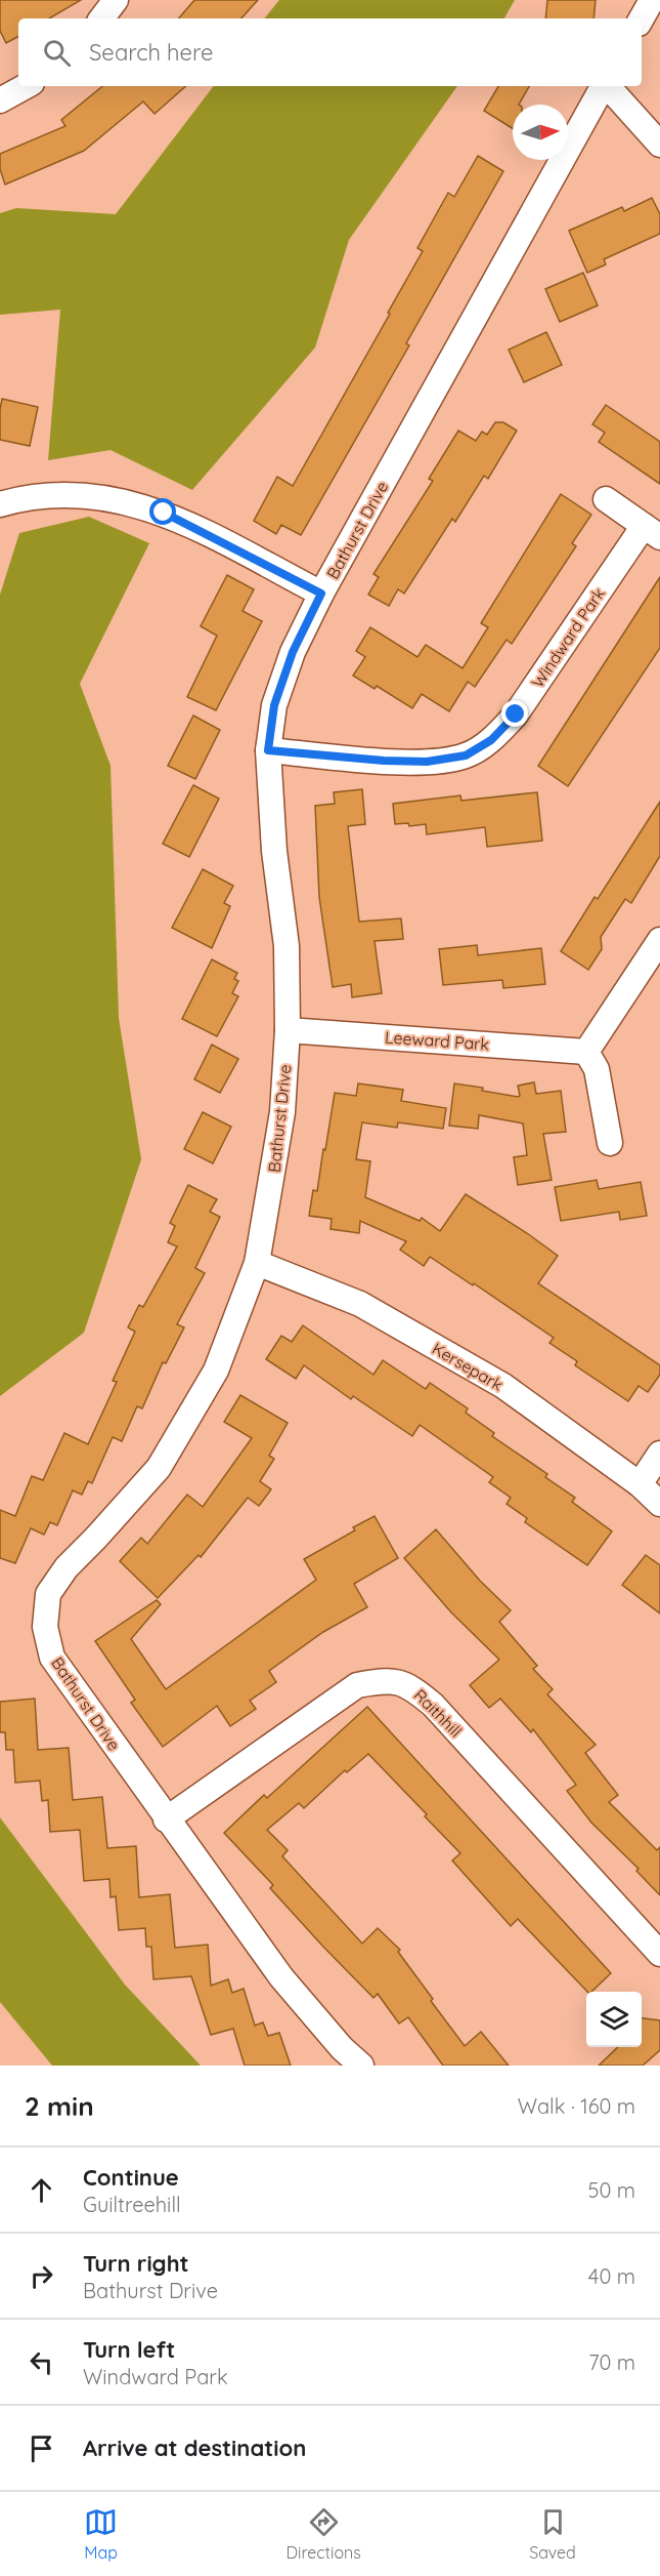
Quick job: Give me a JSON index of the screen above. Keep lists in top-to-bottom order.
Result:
{
  "streets": {
    "street": [
      "Bathurst Drive",
      "Windward Park",
      "Leeward Park",
      "Kersepark",
      "Raithhill"
    ]
  },
  "crossings": [
    ["Bathurst Drive", "Windward Park"],
    ["Bathurst Drive", "Leeward Park"],
    ["Bathurst Drive", "Kersepark"],
    ["Bathurst Drive", "Raithhill"]
  ],
  "north": "right",
  "page": {
    "search": "Search here",
    "heading": ["2 min", "Walk · 160 m"],
    "list": [
      ["Continue", "Guiltreehill", "50 m"],
      ["Turn right", "Bathurst Drive", "40 m"],
      ["Turn left", "Windward Park", "70 m"],
      "Arrive at destination"
    ],
    "nav": ["Map", "Directions", "Saved"]
  }
}
